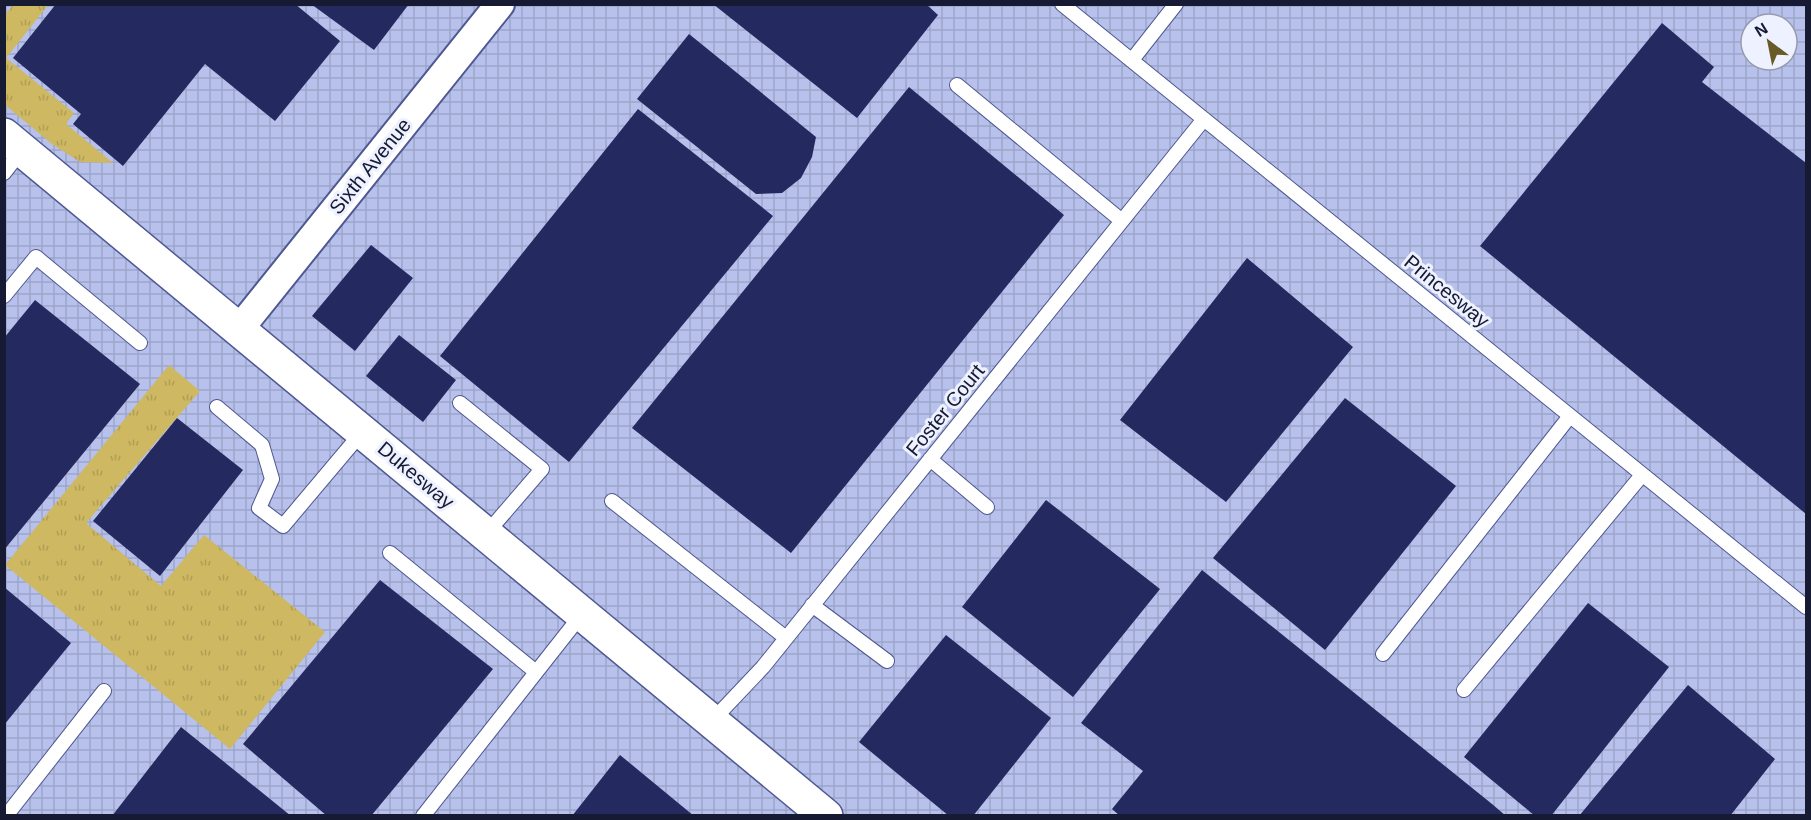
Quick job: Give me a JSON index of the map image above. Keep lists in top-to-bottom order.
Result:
{
  "streets": {
    "street": ["Sixth Avenue", "Dukesway"],
    "lane": ["Princesway", "Foster Court"]
  },
  "crossings": [
    ["Sixth Avenue", "Dukesway"],
    ["Princesway", "Foster Court"],
    ["Foster Court", "Dukesway"]
  ],
  "north": "top left"
}
